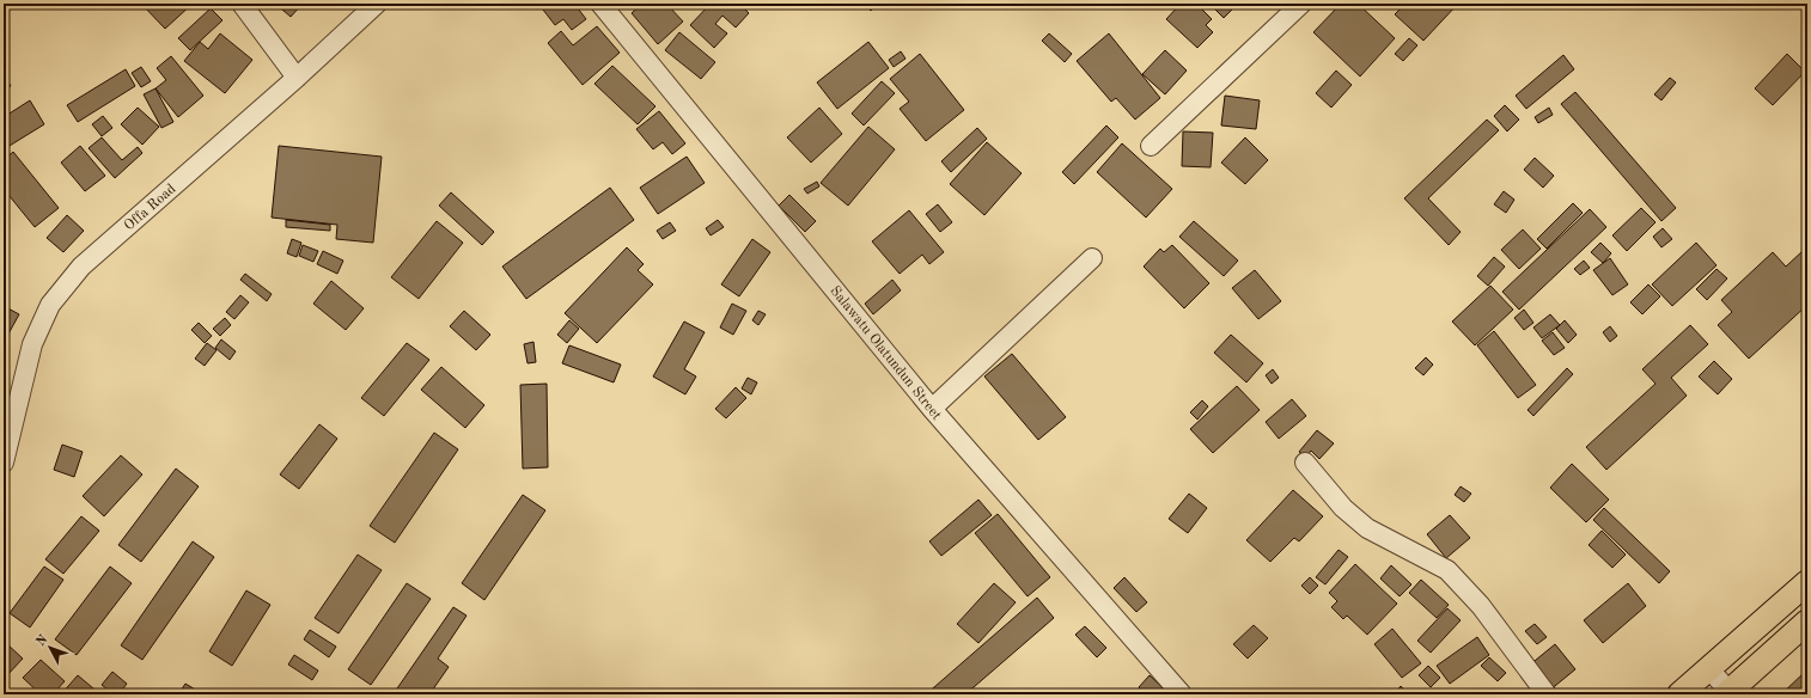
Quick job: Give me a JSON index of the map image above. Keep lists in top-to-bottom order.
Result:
{
  "streets": {
    "street": ["Offa Road", "Salawatu Olatundun Street"]
  },
  "north": "top left"
}
